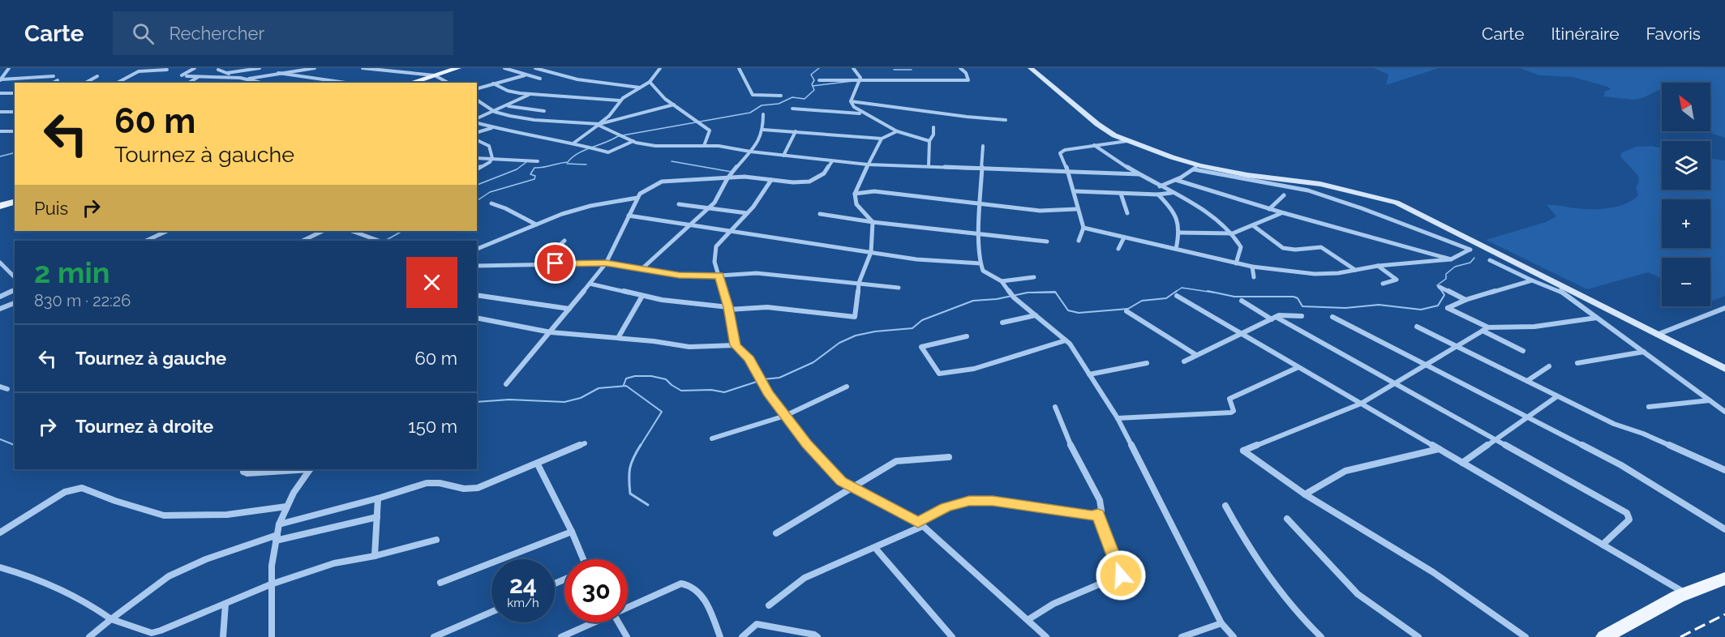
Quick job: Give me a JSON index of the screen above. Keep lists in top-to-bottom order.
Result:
{
  "north": "top left",
  "page": {
    "header": "Carte",
    "search": "Rechercher",
    "nav": ["Carte", "Itinéraire", "Favoris"],
    "map_buttons": ["+", "−"],
    "turn": ["60 m", "Tournez à gauche"],
    "then": "Puis",
    "heading": ["2 min", "830 m · 22:26"],
    "list": [
      {
        "name": "Tournez à gauche",
        "value": "60 m"
      },
      {
        "name": "Tournez à droite",
        "value": "150 m"
      }
    ],
    "speed": "24 km/h",
    "limit": "30"
  }
}
